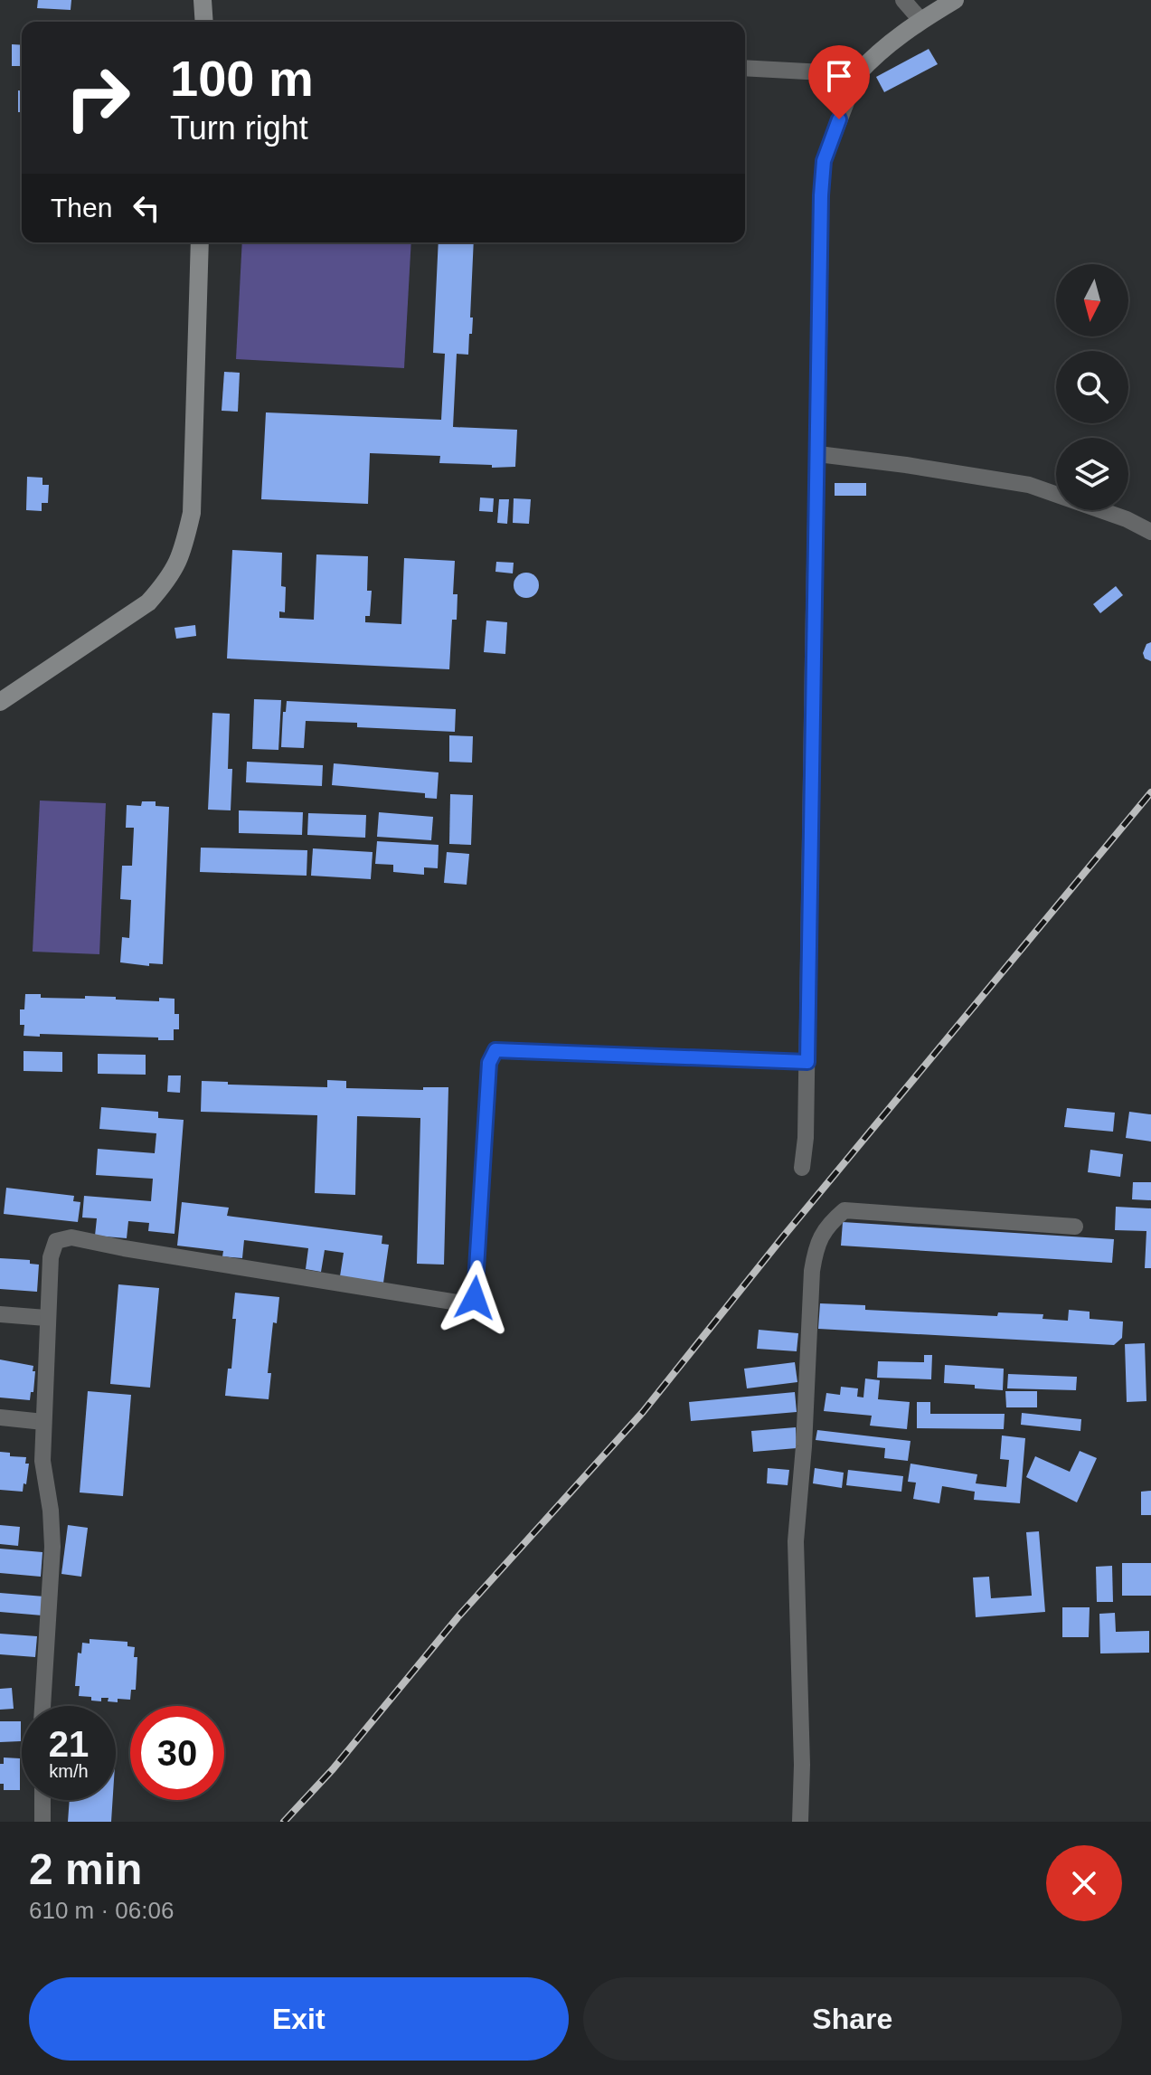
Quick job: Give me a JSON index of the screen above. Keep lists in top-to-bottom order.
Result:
{
  "north": "bottom",
  "page": {
    "turn": ["100 m", "Turn right"],
    "then": "Then",
    "speed": "21 km/h",
    "limit": "30",
    "heading": ["2 min", "610 m · 06:06"],
    "buttons": ["Exit", "Share"]
  }
}
